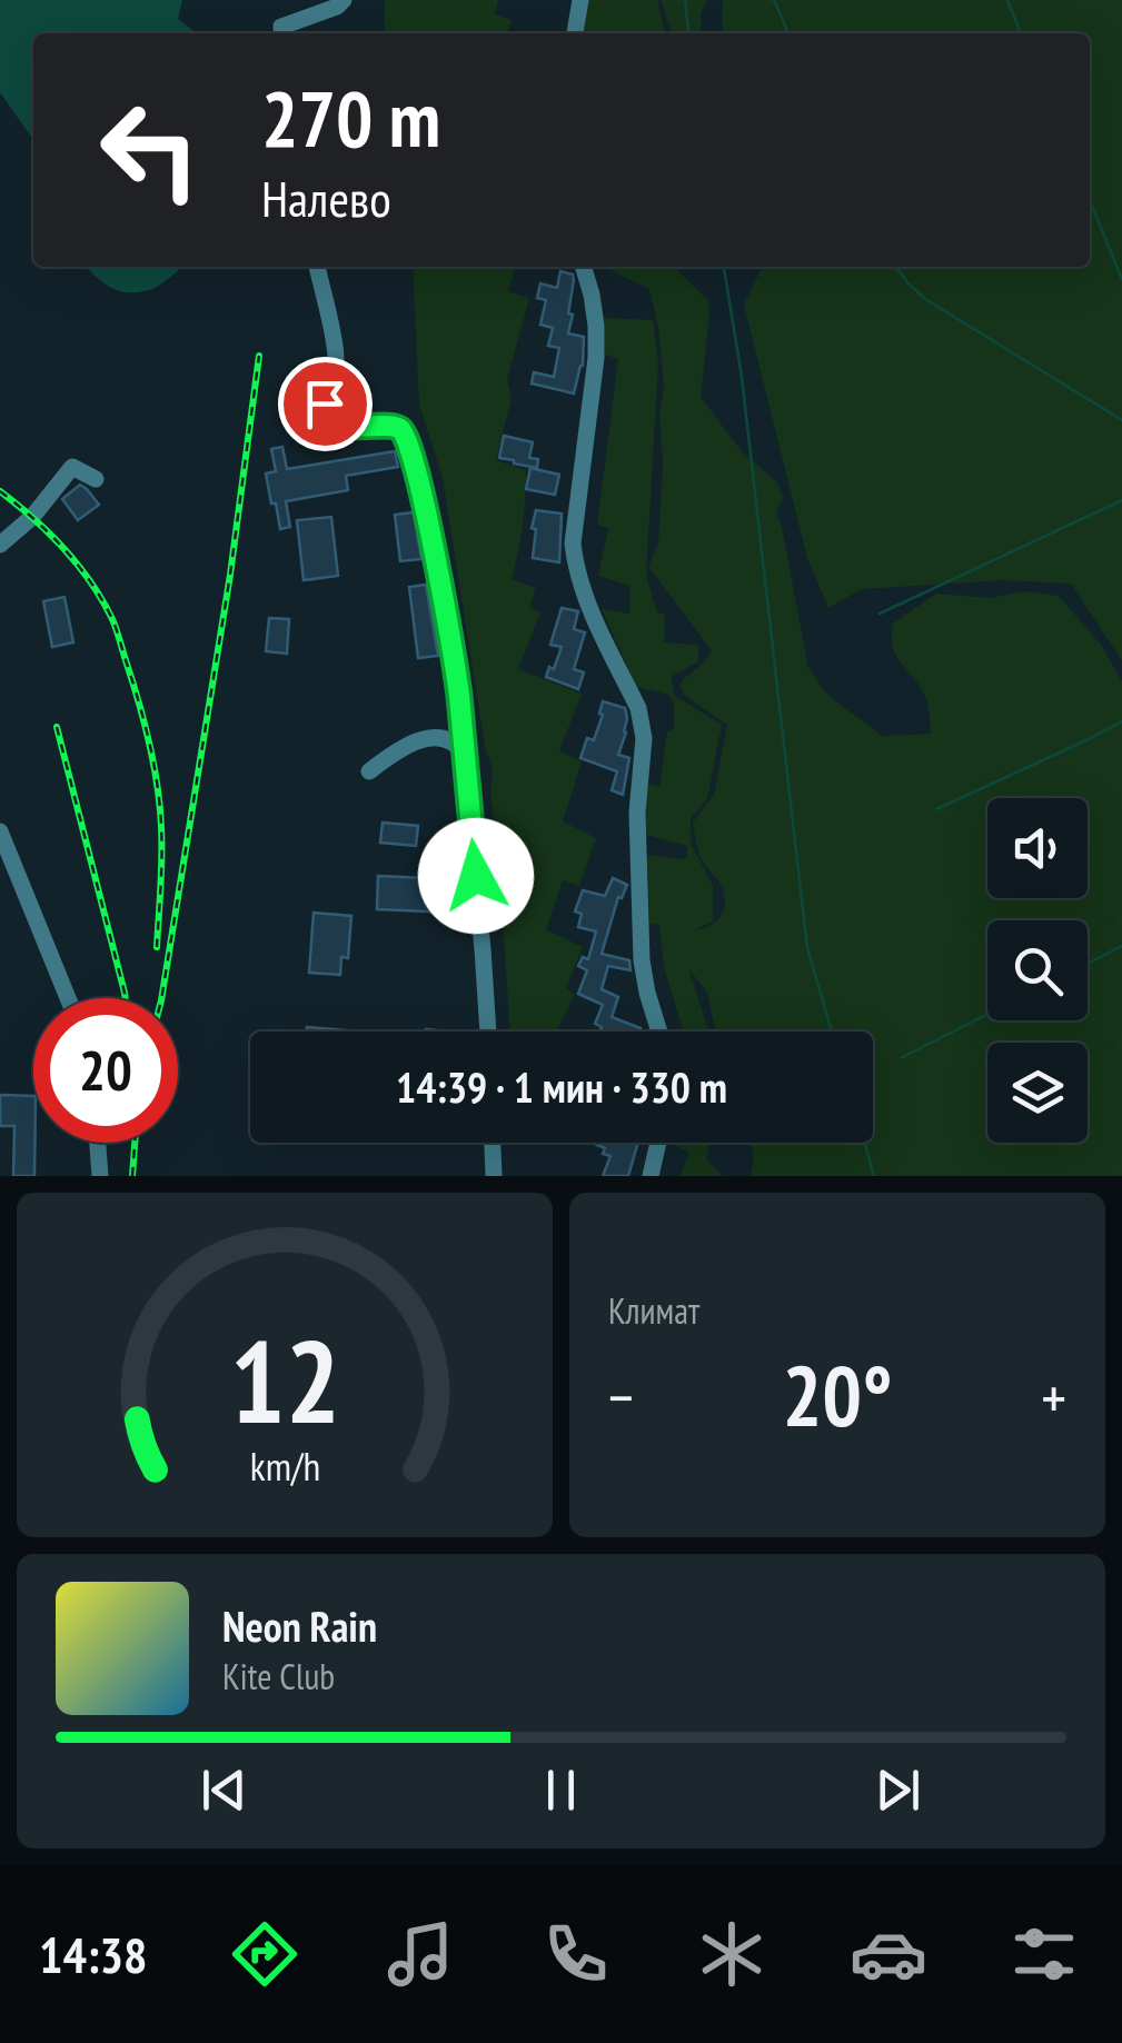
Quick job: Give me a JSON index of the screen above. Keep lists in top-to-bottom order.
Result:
{
  "page": {
    "turn": ["270 m", "Налево"],
    "limit": "20",
    "trip": "14:39 · 1 мин · 330 m",
    "tile": "Климат",
    "heat": ["−", "20°", "+"],
    "song": ["Neon Rain", "Kite Club"],
    "tabs": "14:38",
    "gauge": ["12", "km/h"]
  }
}
